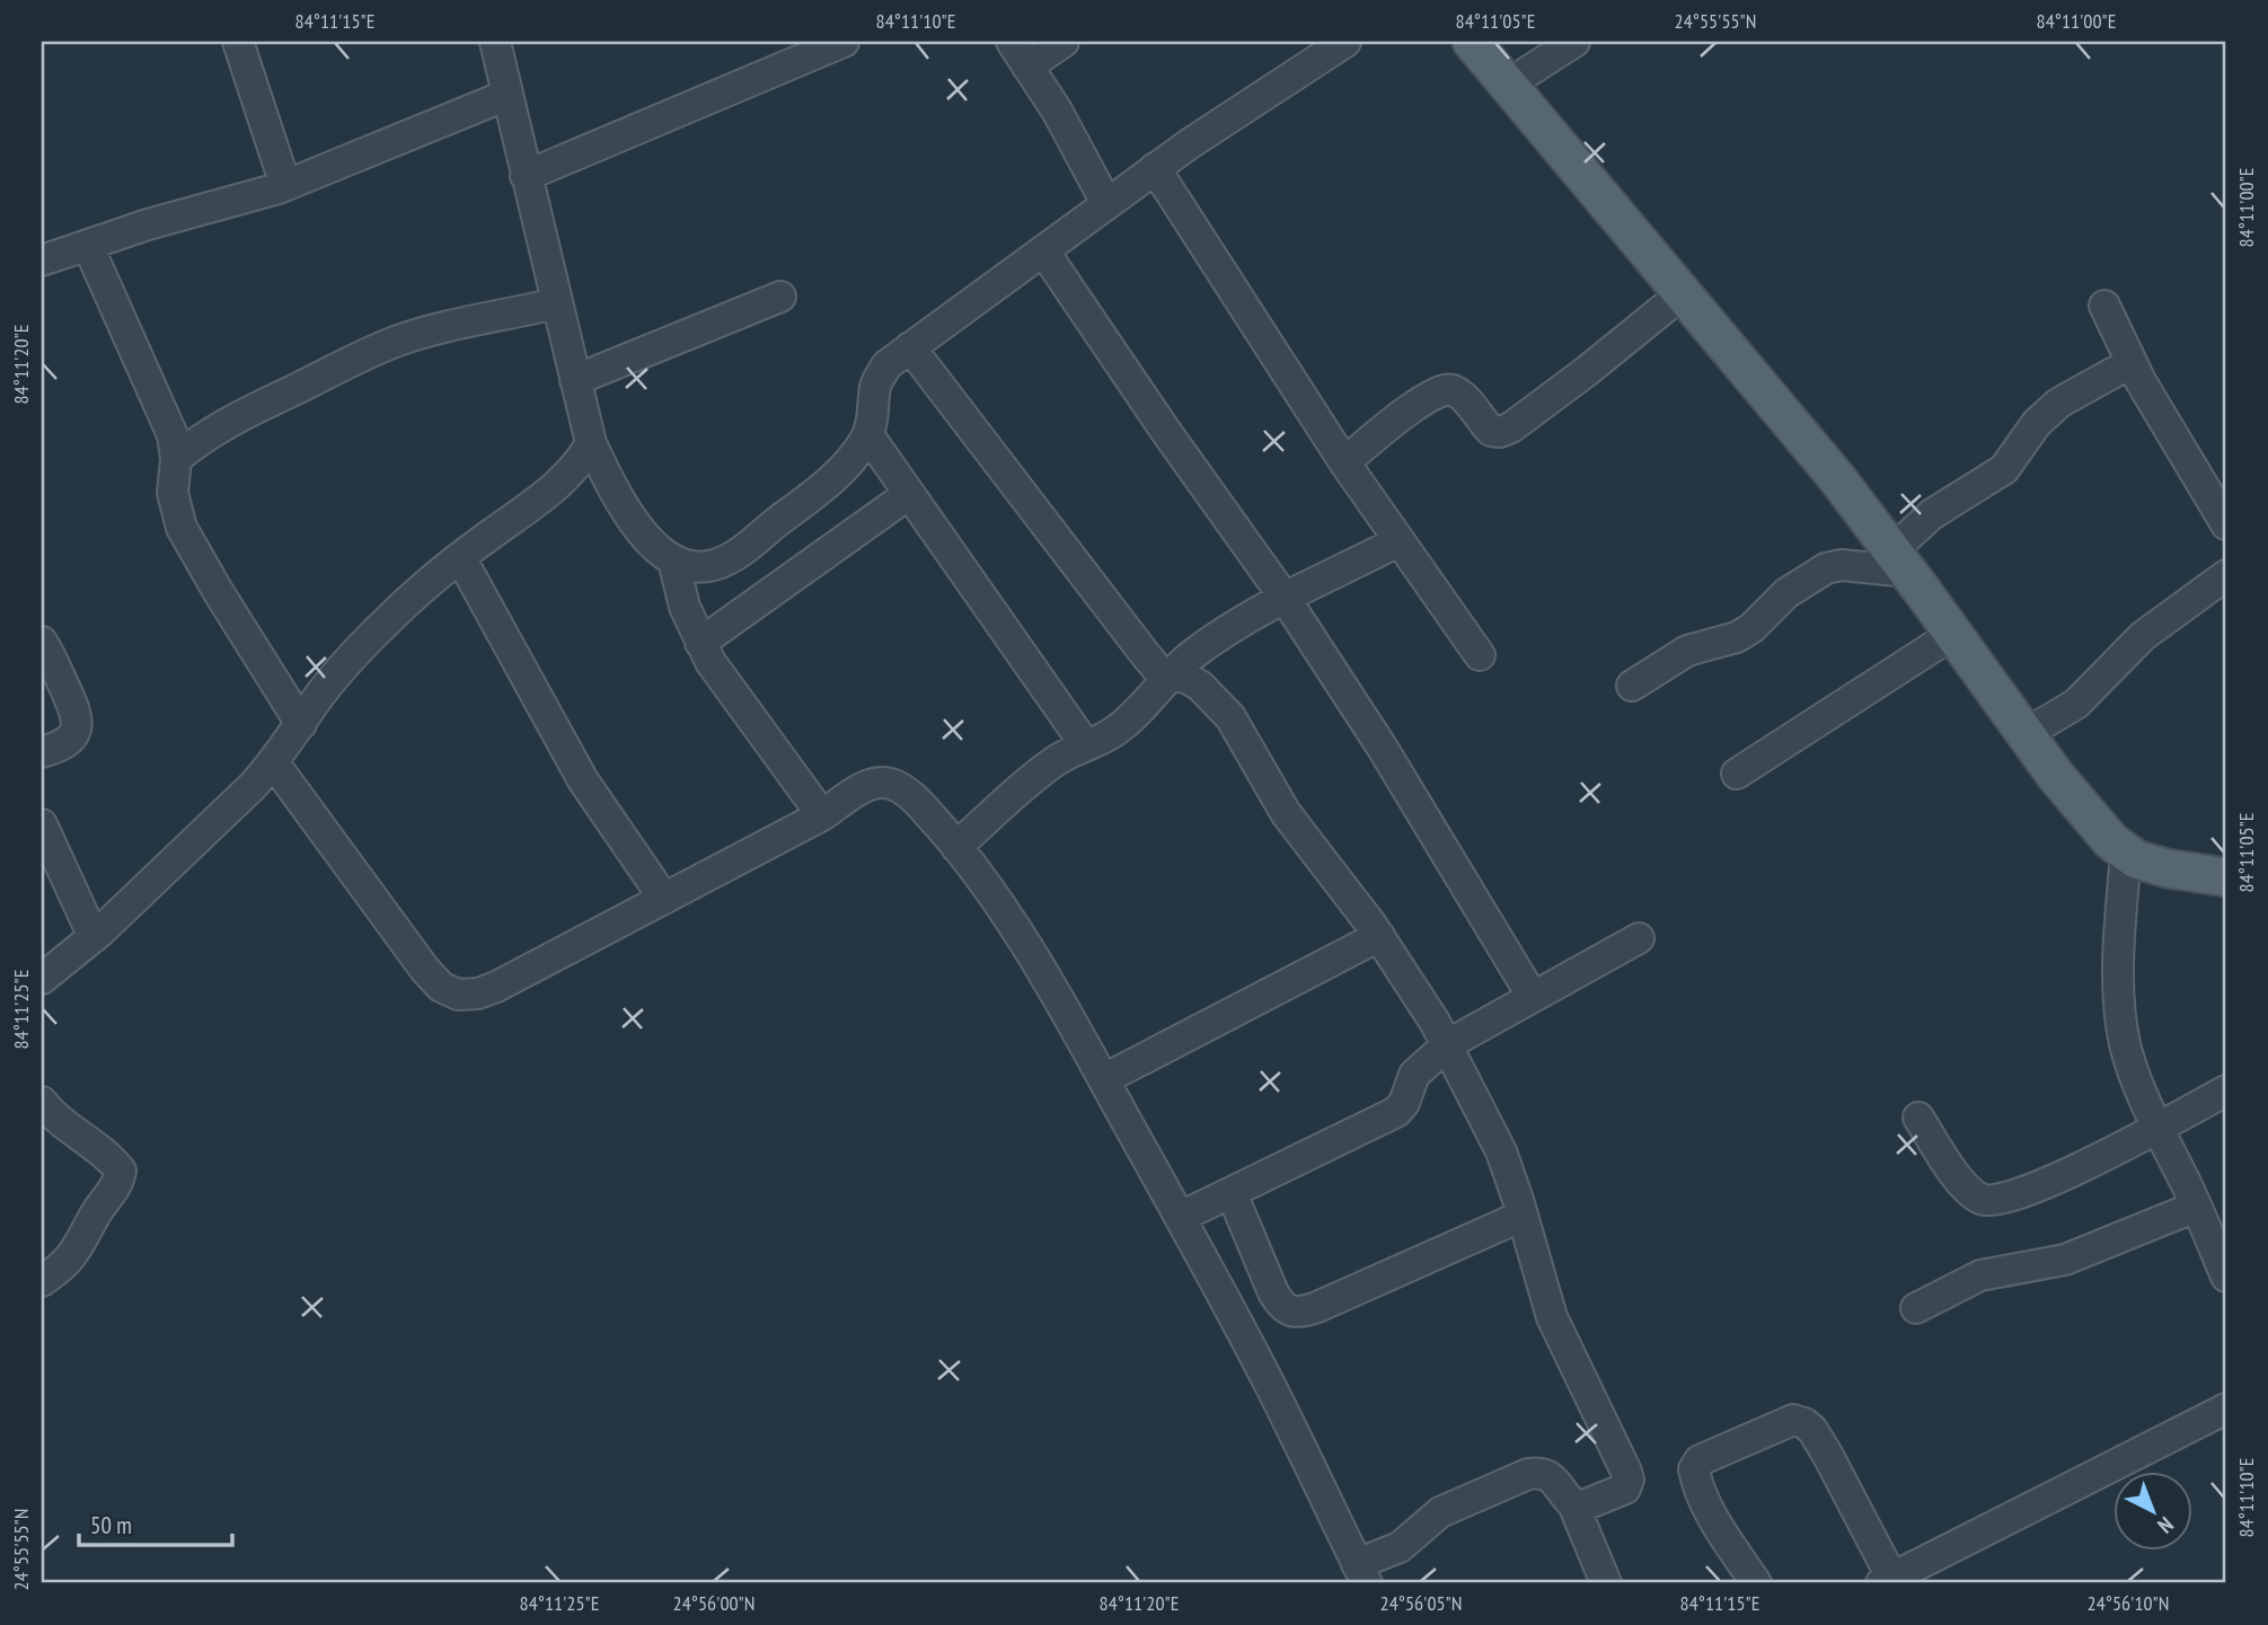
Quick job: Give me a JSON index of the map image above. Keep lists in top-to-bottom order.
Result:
{
  "scale_bar": "50 m",
  "north": "bottom right",
  "coordinates": [
    "84°11'15\"E",
    "84°11'10\"E",
    "84°11'05\"E",
    "24°55'55\"N",
    "84°11'00\"E",
    "84°11'20\"E",
    "84°11'25\"E",
    "24°56'00\"N",
    "24°56'05\"N",
    "24°56'10\"N"
  ]
}
